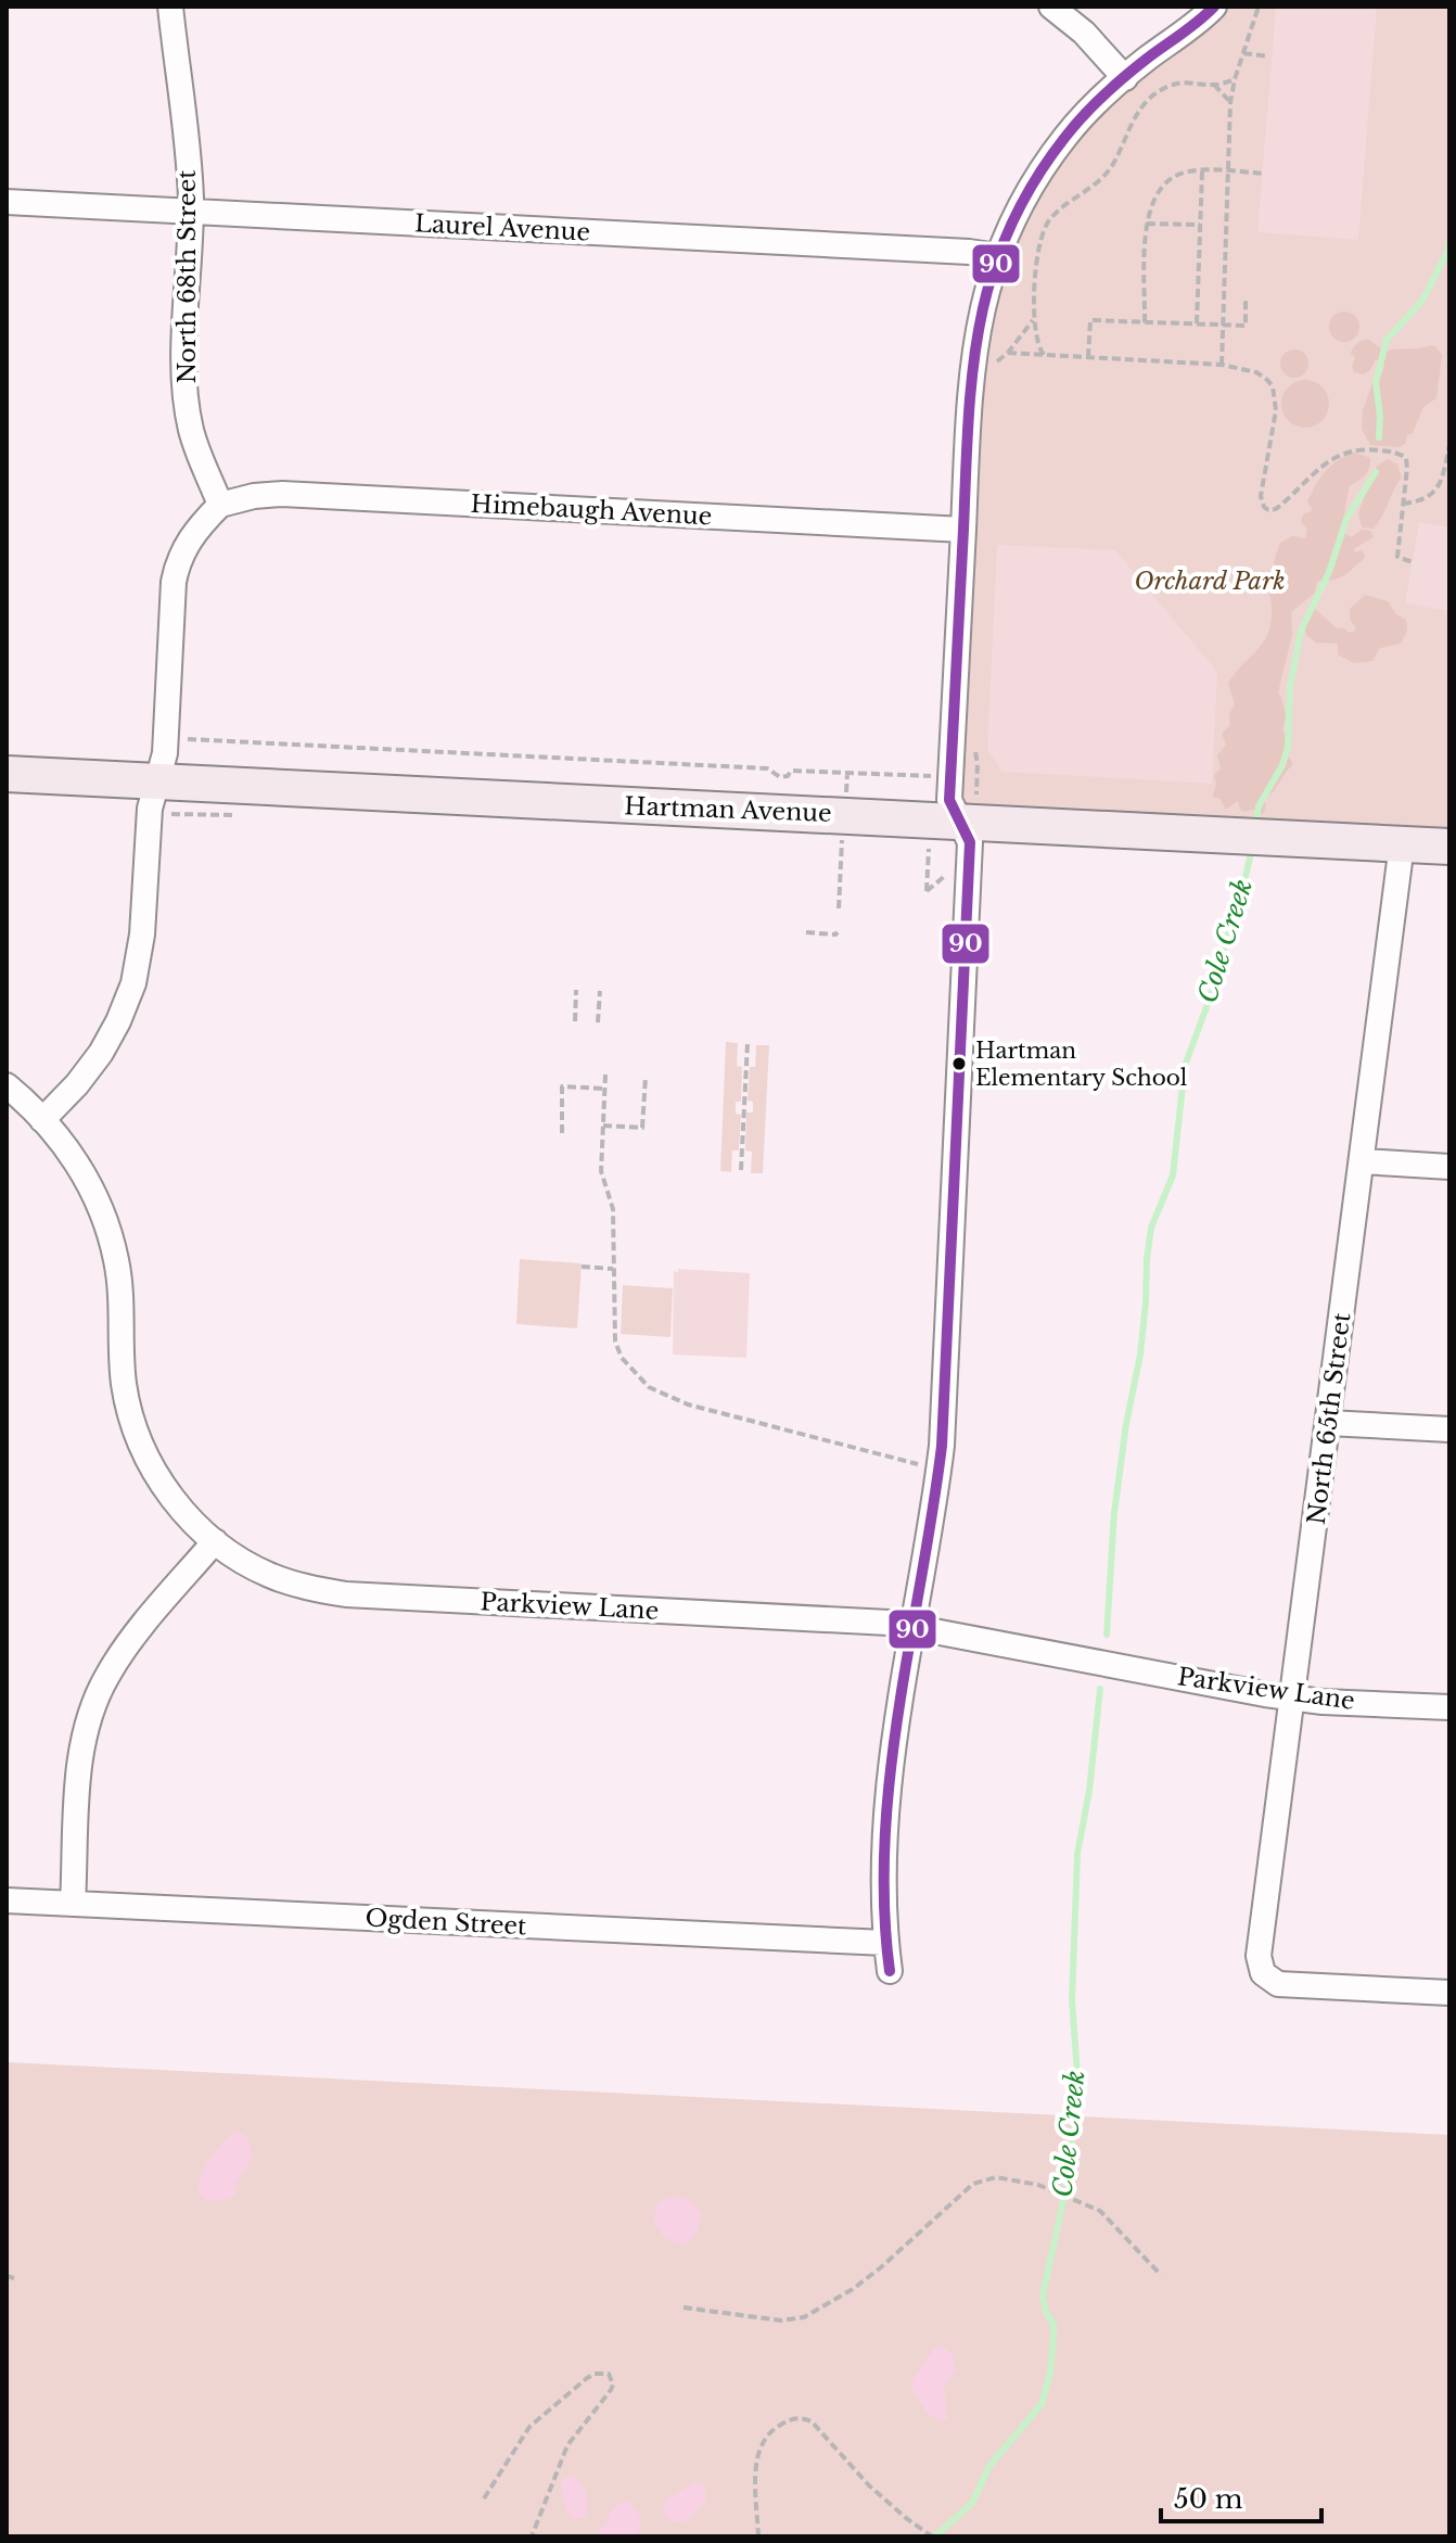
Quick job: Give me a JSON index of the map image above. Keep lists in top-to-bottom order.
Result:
{
  "streets": {
    "main road": ["Hartman Avenue"],
    "street": [
      "Laurel Avenue",
      "North 68th Street",
      "Himebaugh Avenue",
      "North 65th Street",
      "Parkview Lane",
      "Ogden Street"
    ]
  },
  "crossings": [
    ["Laurel Avenue", "North 68th Street"],
    ["North 68th Street", "Himebaugh Avenue"],
    ["Hartman Avenue", "North 65th Street"],
    ["North 65th Street", "Parkview Lane"]
  ],
  "water": ["Cole Creek"],
  "parks": ["Orchard Park"],
  "places": ["Hartman Elementary School"],
  "lines": ["transit line 90"],
  "scale_bar": "50 m"
}
